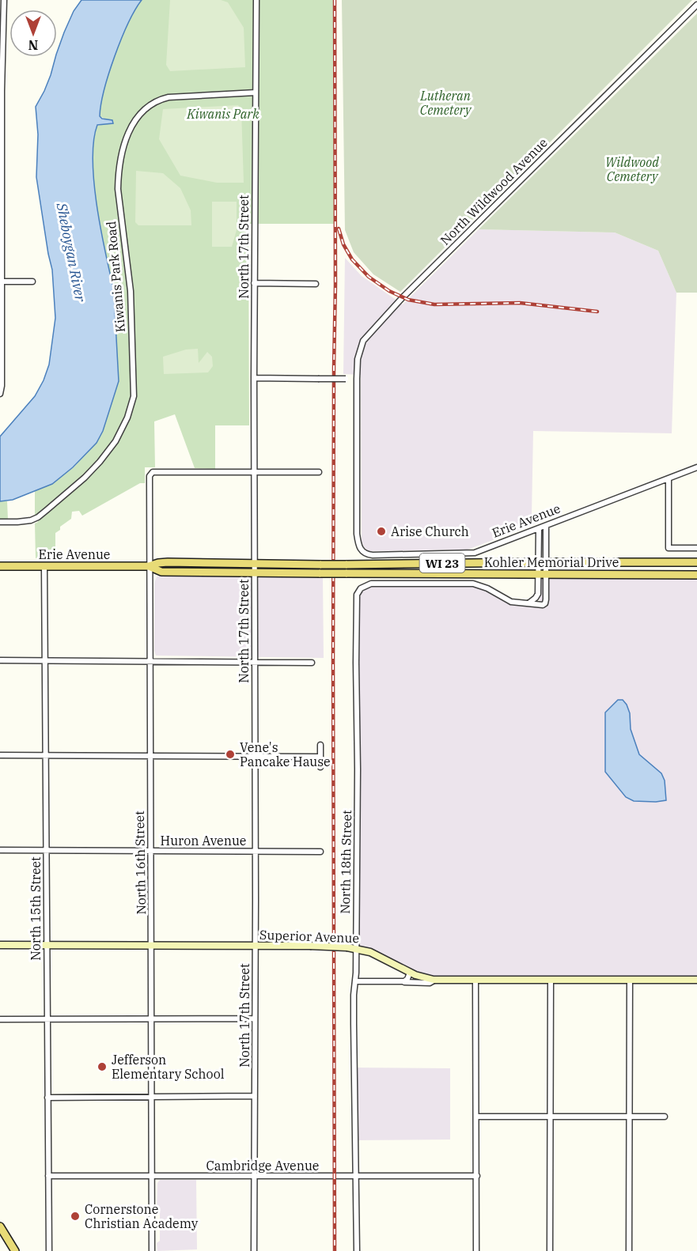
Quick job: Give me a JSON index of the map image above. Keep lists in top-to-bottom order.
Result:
{
  "streets": {
    "main road": ["Erie Avenue", "Kohler Memorial Drive", "WI 23"],
    "street": [
      "North Wildwood Avenue",
      "North 17th Street",
      "Kiwanis Park Road",
      "Huron Avenue",
      "North 18th Street",
      "North 16th Street",
      "North 15th Street",
      "Superior Avenue",
      "Cambridge Avenue"
    ]
  },
  "crossings": [
    ["North Wildwood Avenue", "Erie Avenue"],
    ["North 17th Street", "Kiwanis Park Road"],
    ["North 17th Street", "Erie Avenue"],
    ["North 17th Street", "Huron Avenue"],
    ["North 17th Street", "North 16th Street"],
    ["North 17th Street", "Superior Avenue"],
    ["North 17th Street", "Cambridge Avenue"],
    ["Erie Avenue", "Kohler Memorial Drive"],
    ["Erie Avenue", "North 16th Street"],
    ["Erie Avenue", "North 15th Street"],
    ["Huron Avenue", "North 16th Street"],
    ["Huron Avenue", "North 15th Street"],
    ["North 18th Street", "Superior Avenue"],
    ["North 18th Street", "Cambridge Avenue"],
    ["North 16th Street", "Superior Avenue"],
    ["North 16th Street", "Cambridge Avenue"],
    ["North 15th Street", "Superior Avenue"],
    ["North 15th Street", "Cambridge Avenue"]
  ],
  "water": ["Sheboygan River"],
  "parks": ["Lutheran Cemetery", "Kiwanis Park", "Wildwood Cemetery"],
  "places": [
    "Arise Church",
    "Vene's Pancake Hause",
    "Jefferson Elementary School",
    "Cornerstone Christian Academy"
  ],
  "north": "bottom"
}
